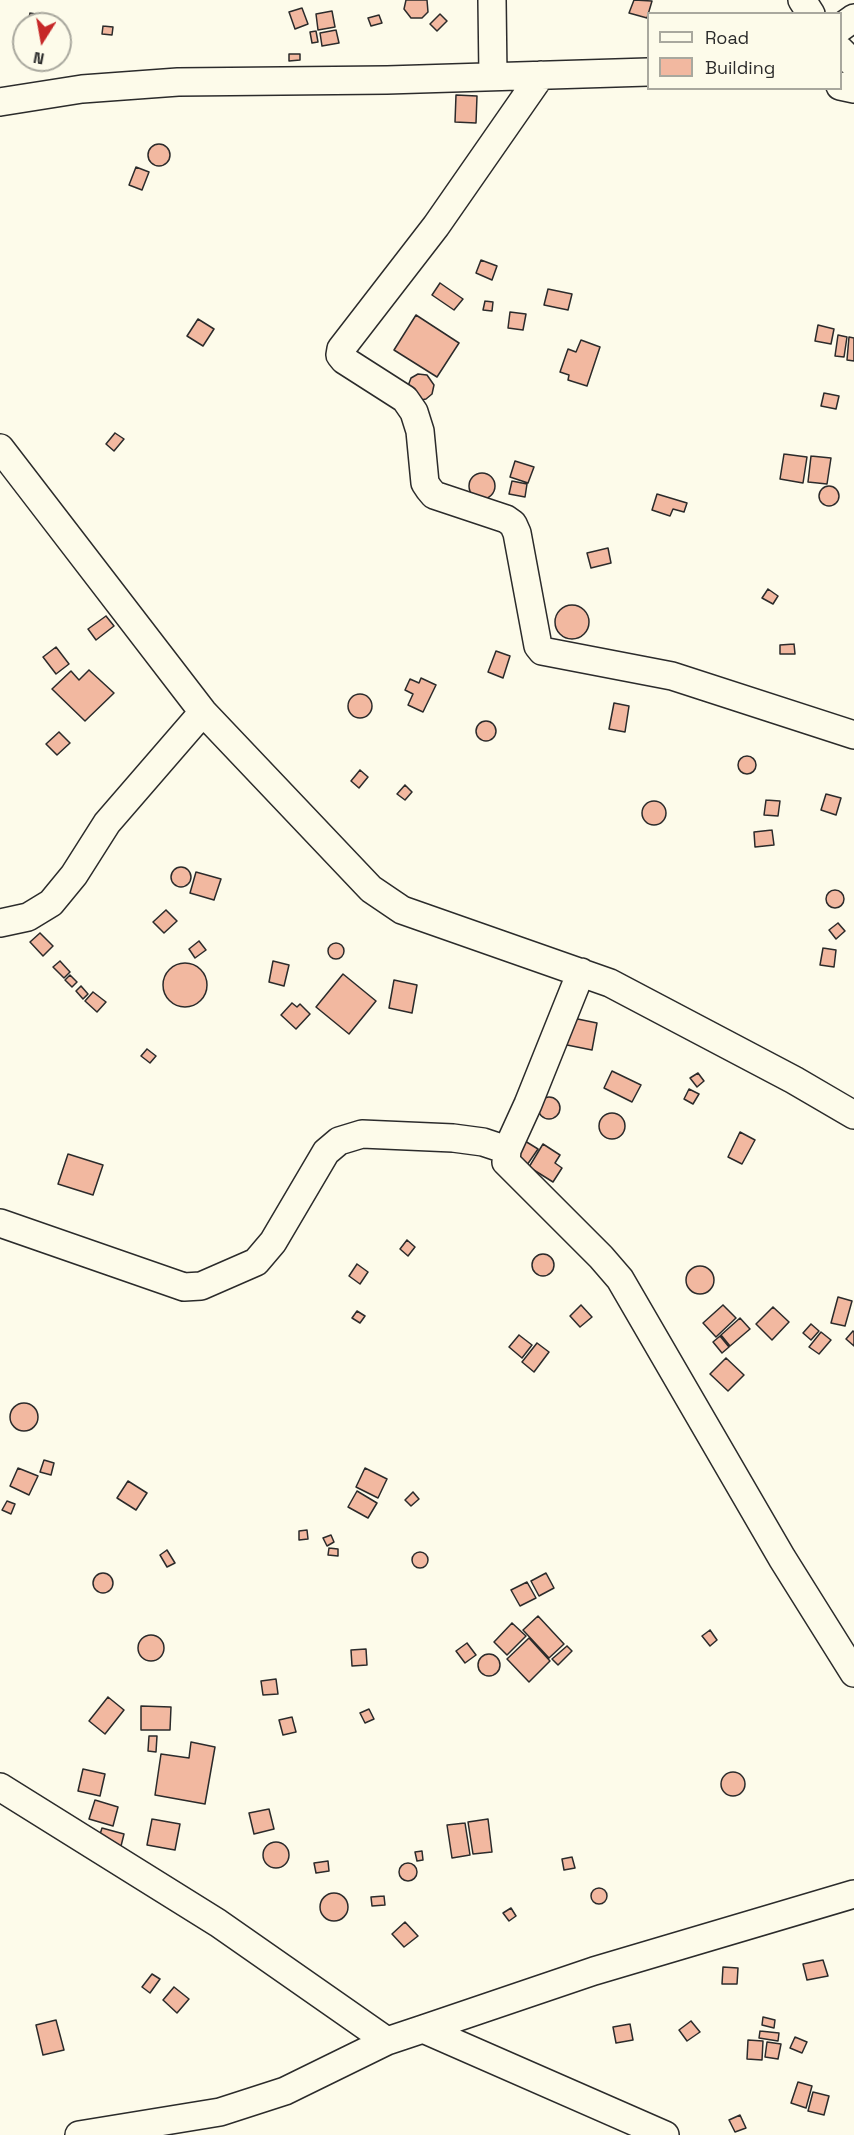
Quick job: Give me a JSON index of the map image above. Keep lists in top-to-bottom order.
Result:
{
  "legend": ["Road", "Building"],
  "north": "bottom"
}
